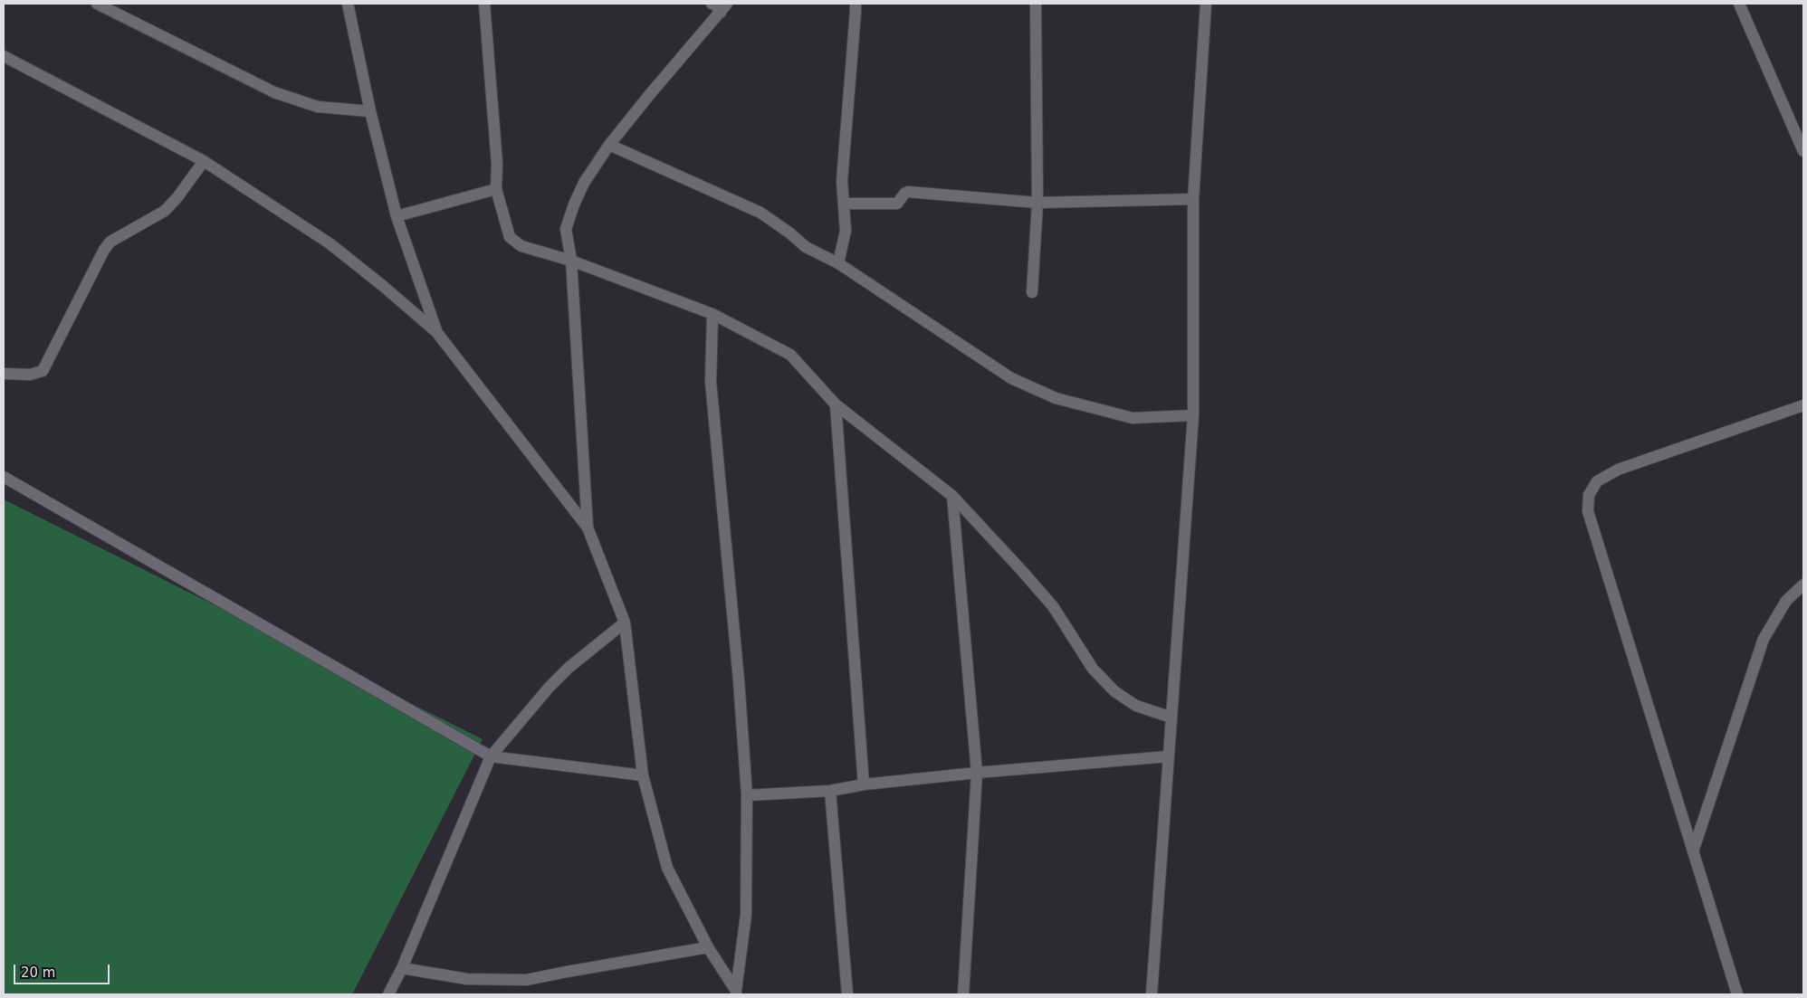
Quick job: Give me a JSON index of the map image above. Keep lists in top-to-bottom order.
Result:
{
  "scale_bar": "20 m"
}
